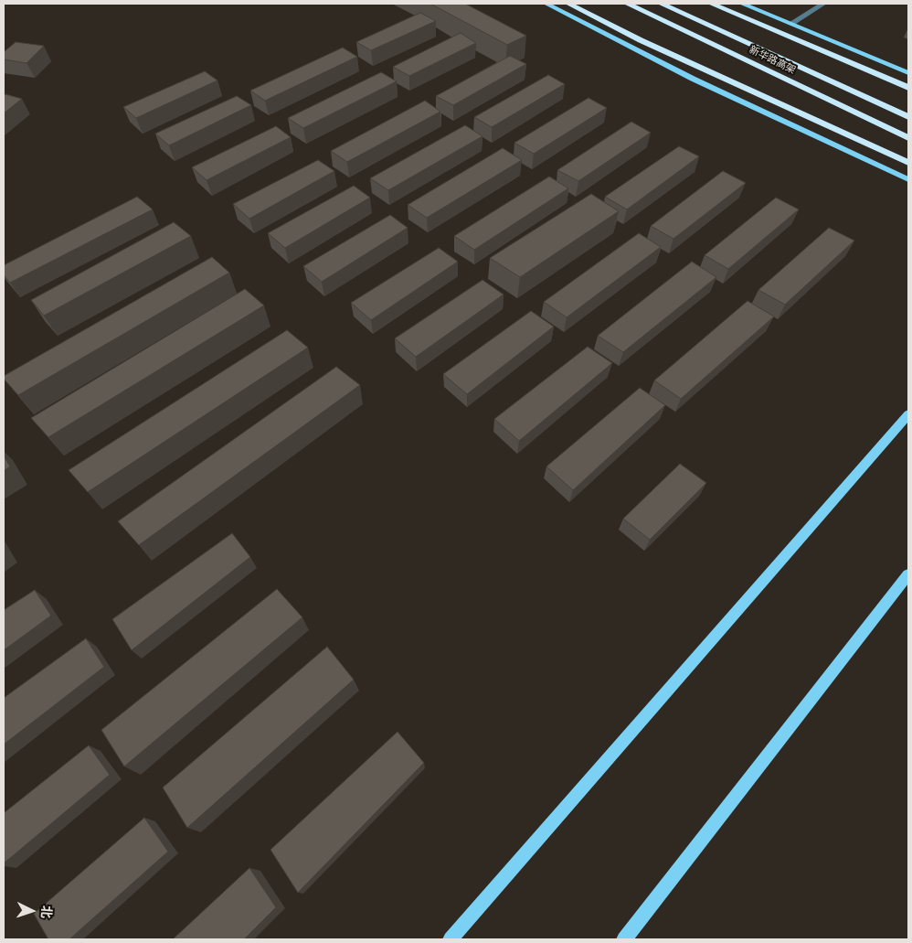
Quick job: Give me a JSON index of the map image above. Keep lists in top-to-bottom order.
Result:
{
  "streets": {
    "highway": ["新华路高架"]
  },
  "north": "right"
}
